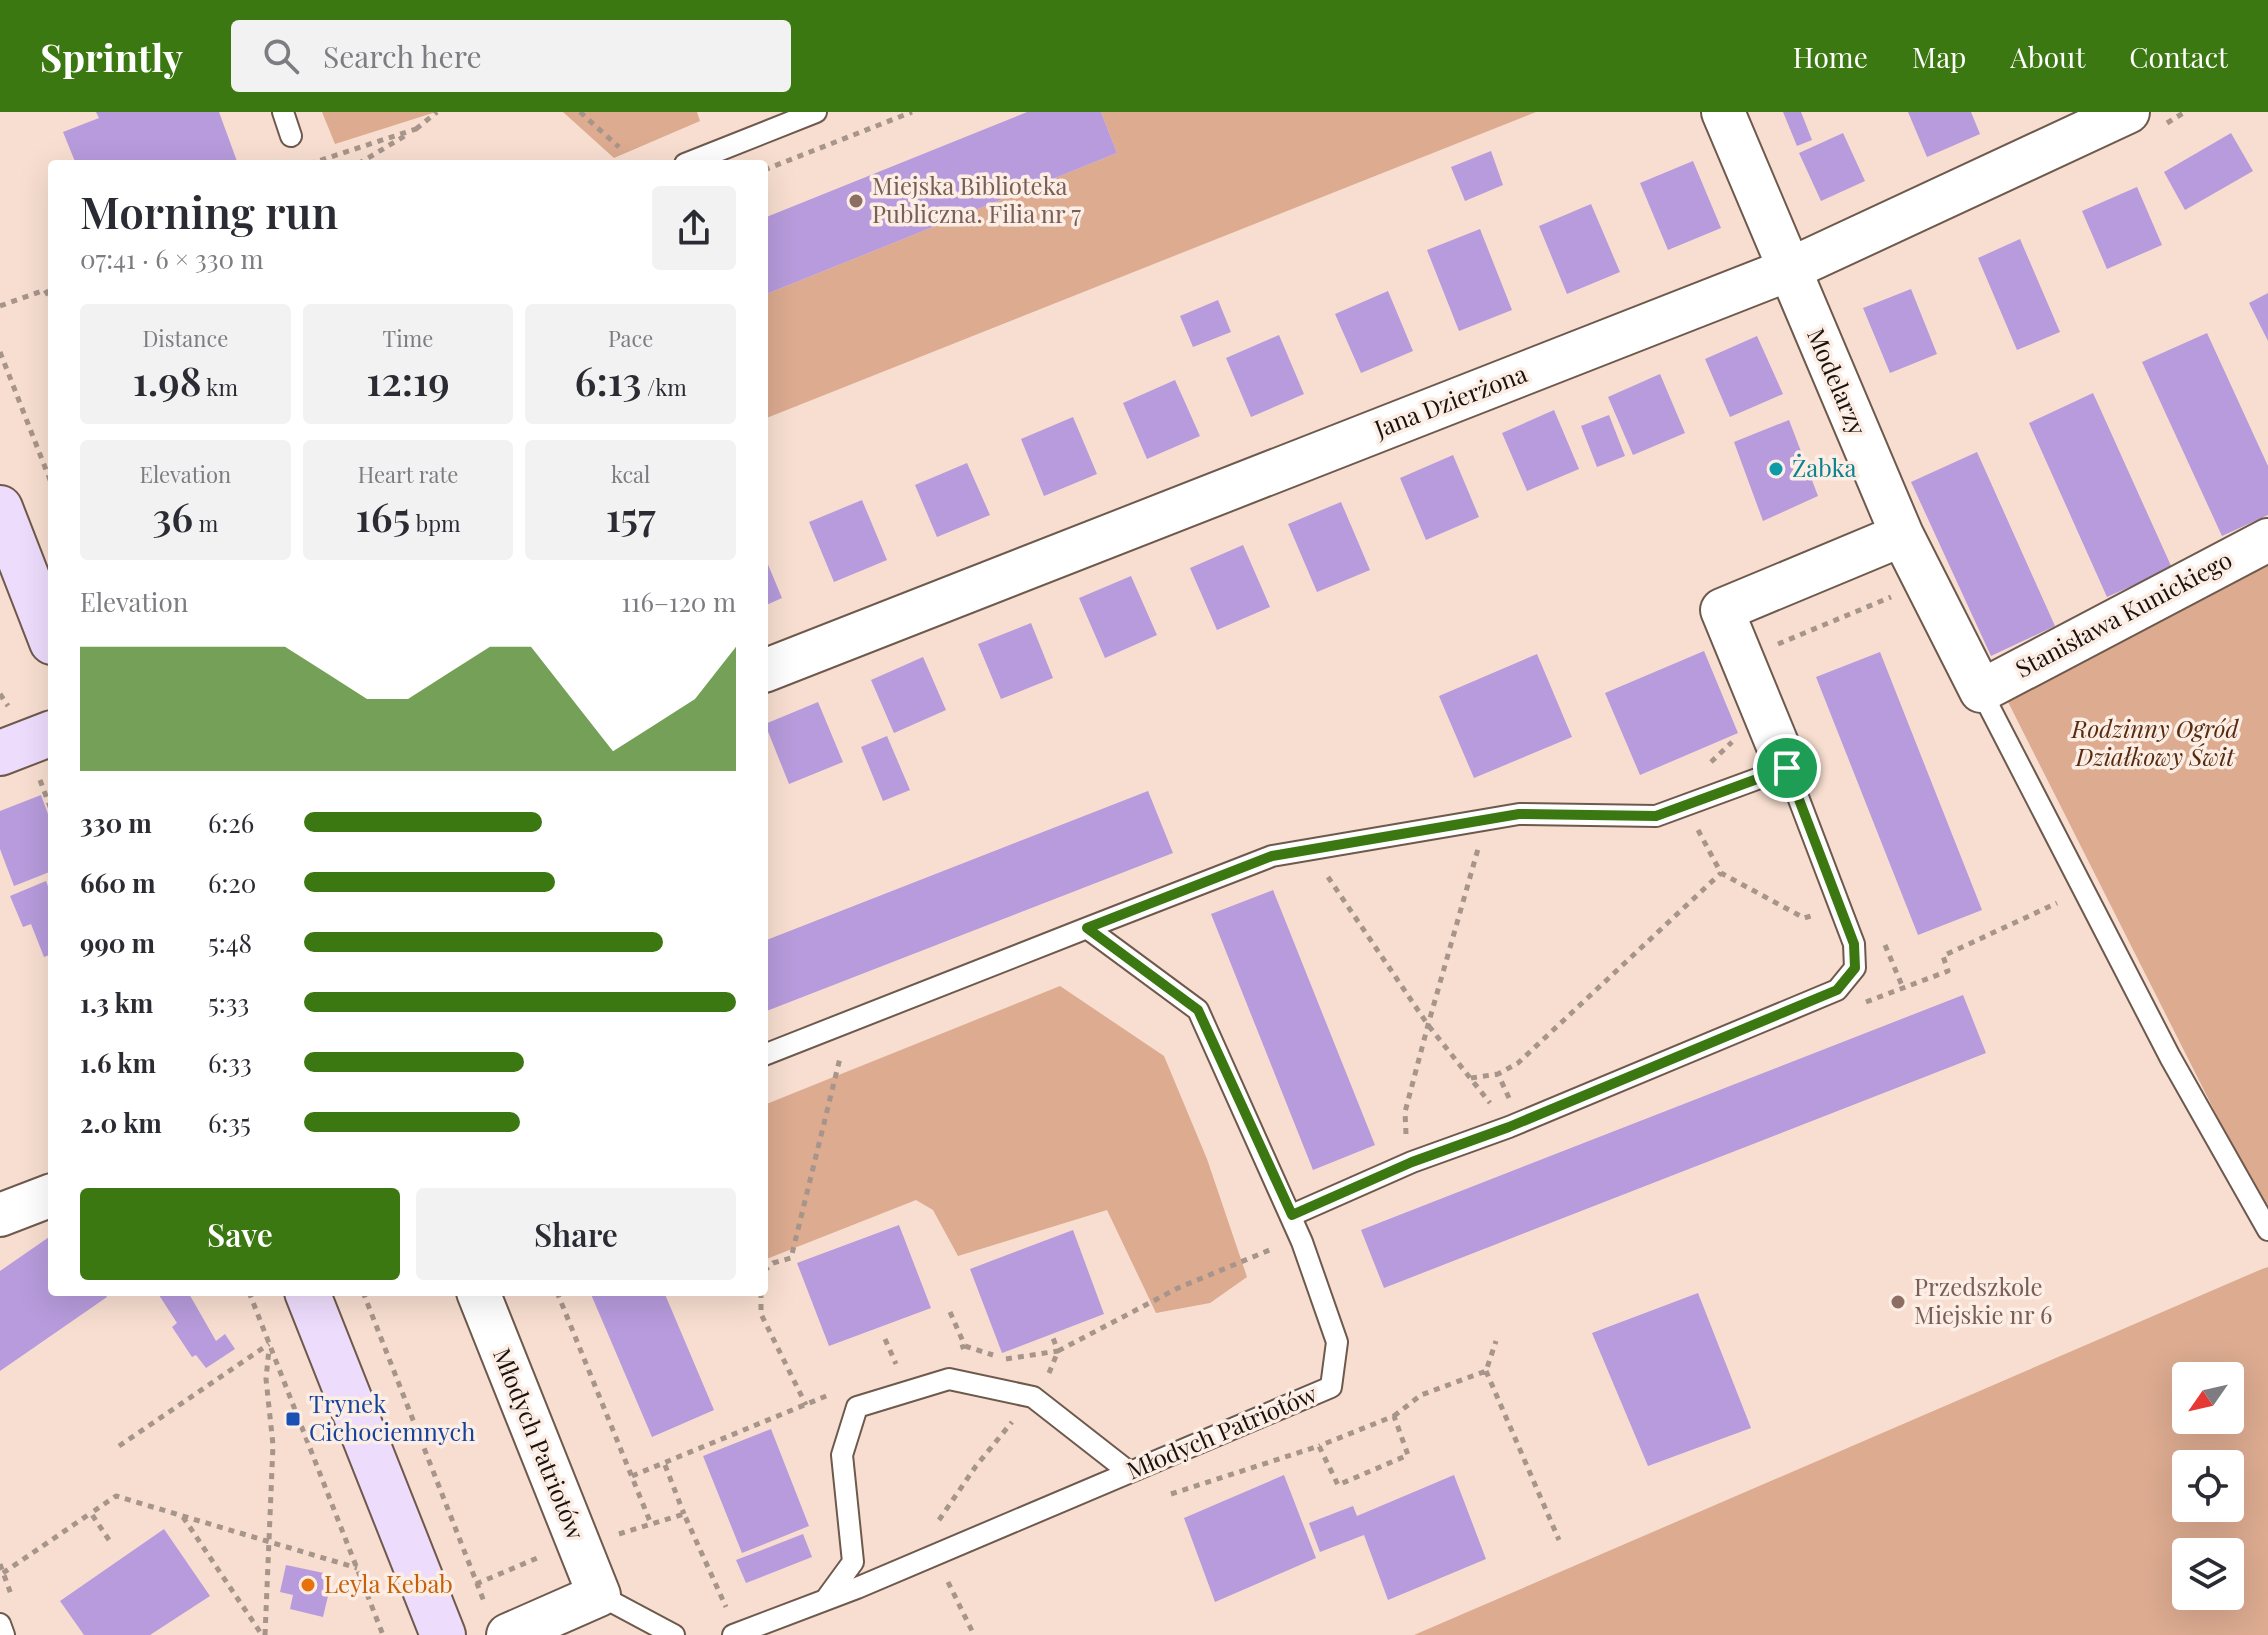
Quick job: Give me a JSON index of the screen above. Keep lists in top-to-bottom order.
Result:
{
  "streets": {
    "street": [
      "Modelarzy",
      "Jana Dzierżona",
      "Stanisława Kunickiego",
      "Młodych Patriotów"
    ]
  },
  "crossings": [
    ["Modelarzy", "Jana Dzierżona"],
    ["Modelarzy", "Stanisława Kunickiego"]
  ],
  "parks": ["Rodzinny Ogród Działkowy Świt"],
  "places": {
    "other": [
      "Miejska Biblioteka Publiczna. Filia nr 7",
      "Żabka",
      "Przedszkole Miejskie nr 6",
      "Leyla Kebab"
    ],
    "transit": ["Trynek Cichociemnych"]
  },
  "north": "bottom left",
  "page": {
    "header": "Sprintly",
    "search": "Search here",
    "nav": [
      "Home",
      "Map",
      "About",
      "Contact"
    ],
    "heading": ["Morning run", "07:41 · 6 × 330 m"],
    "stats": [
      ["Distance", "1.98 km"],
      ["Time", "12:19"],
      ["Pace", "6:13 /km"],
      ["Elevation", "36 m"],
      ["Heart rate", "165 bpm"],
      ["kcal", "157"]
    ],
    "chart": ["Elevation", "116–120 m"],
    "list": [
      {
        "name": "330 m",
        "note": "6:26"
      },
      {
        "name": "660 m",
        "note": "6:20"
      },
      {
        "name": "990 m",
        "note": "5:48"
      },
      {
        "name": "1.3 km",
        "note": "5:33"
      },
      {
        "name": "1.6 km",
        "note": "6:33"
      },
      {
        "name": "2.0 km",
        "note": "6:35"
      }
    ],
    "buttons": ["Save", "Share"]
  }
}
